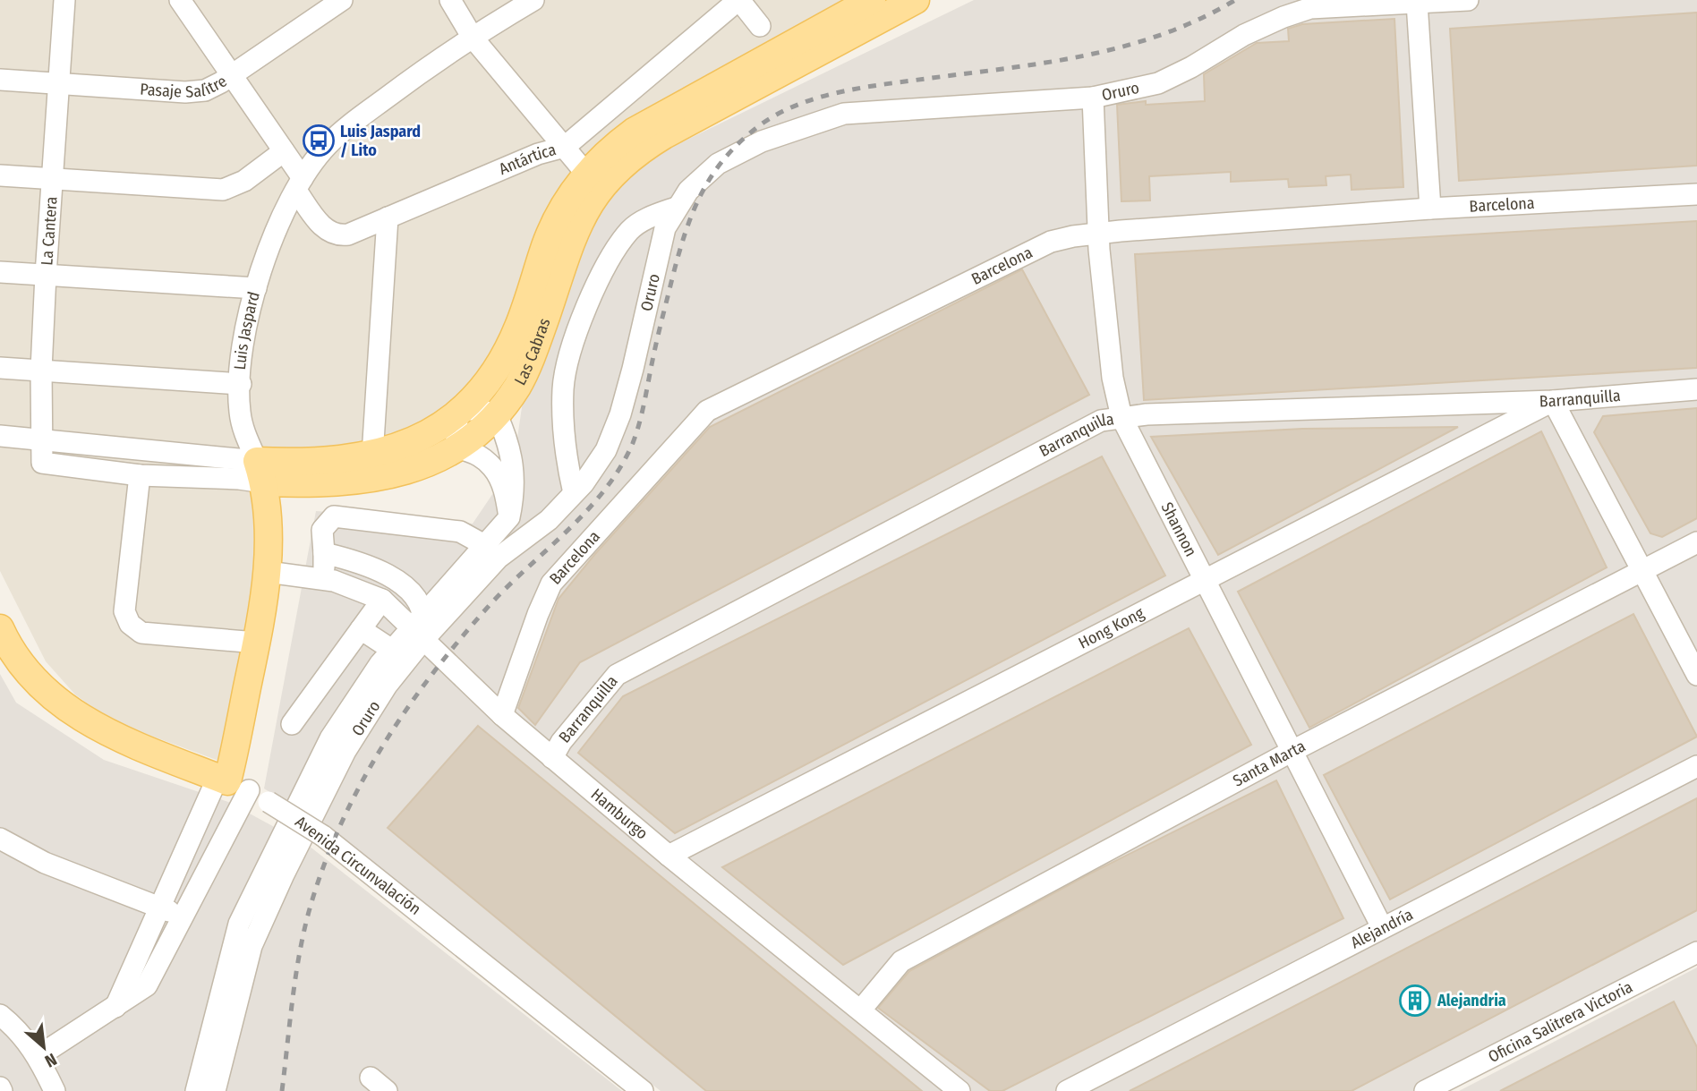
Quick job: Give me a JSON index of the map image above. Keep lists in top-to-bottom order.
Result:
{
  "streets": {
    "main road": ["Luis Jaspard", "Las Cabras", "Avenida Circunvalación"],
    "street": [
      "Pasaje Salitre",
      "Oruro",
      "Antártica",
      "Barcelona",
      "La Cantera",
      "Barranquilla",
      "Shannon",
      "Hong Kong",
      "Santa Marta",
      "Hamburgo",
      "Alejandría",
      "Oficina Salitrera Victoria"
    ]
  },
  "crossings": [
    ["Pasaje Salitre", "La Cantera"],
    ["Oruro", "Shannon"],
    ["Oruro", "Hamburgo"],
    ["Antártica", "Luis Jaspard"],
    ["Barcelona", "Shannon"],
    ["Barcelona", "Hamburgo"],
    ["La Cantera", "Las Cabras"],
    ["Luis Jaspard", "Las Cabras"],
    ["Luis Jaspard", "Hamburgo"],
    ["Luis Jaspard", "Avenida Circunvalación"],
    ["Barranquilla", "Shannon"],
    ["Barranquilla", "Hong Kong"],
    ["Barranquilla", "Hamburgo"],
    ["Shannon", "Hong Kong"],
    ["Shannon", "Santa Marta"],
    ["Shannon", "Alejandría"],
    ["Hong Kong", "Hamburgo"],
    ["Santa Marta", "Hamburgo"]
  ],
  "places": {
    "bus stop": ["Luis Jaspard / Lito"],
    "building": ["Alejandria"]
  },
  "north": "bottom right"
}
